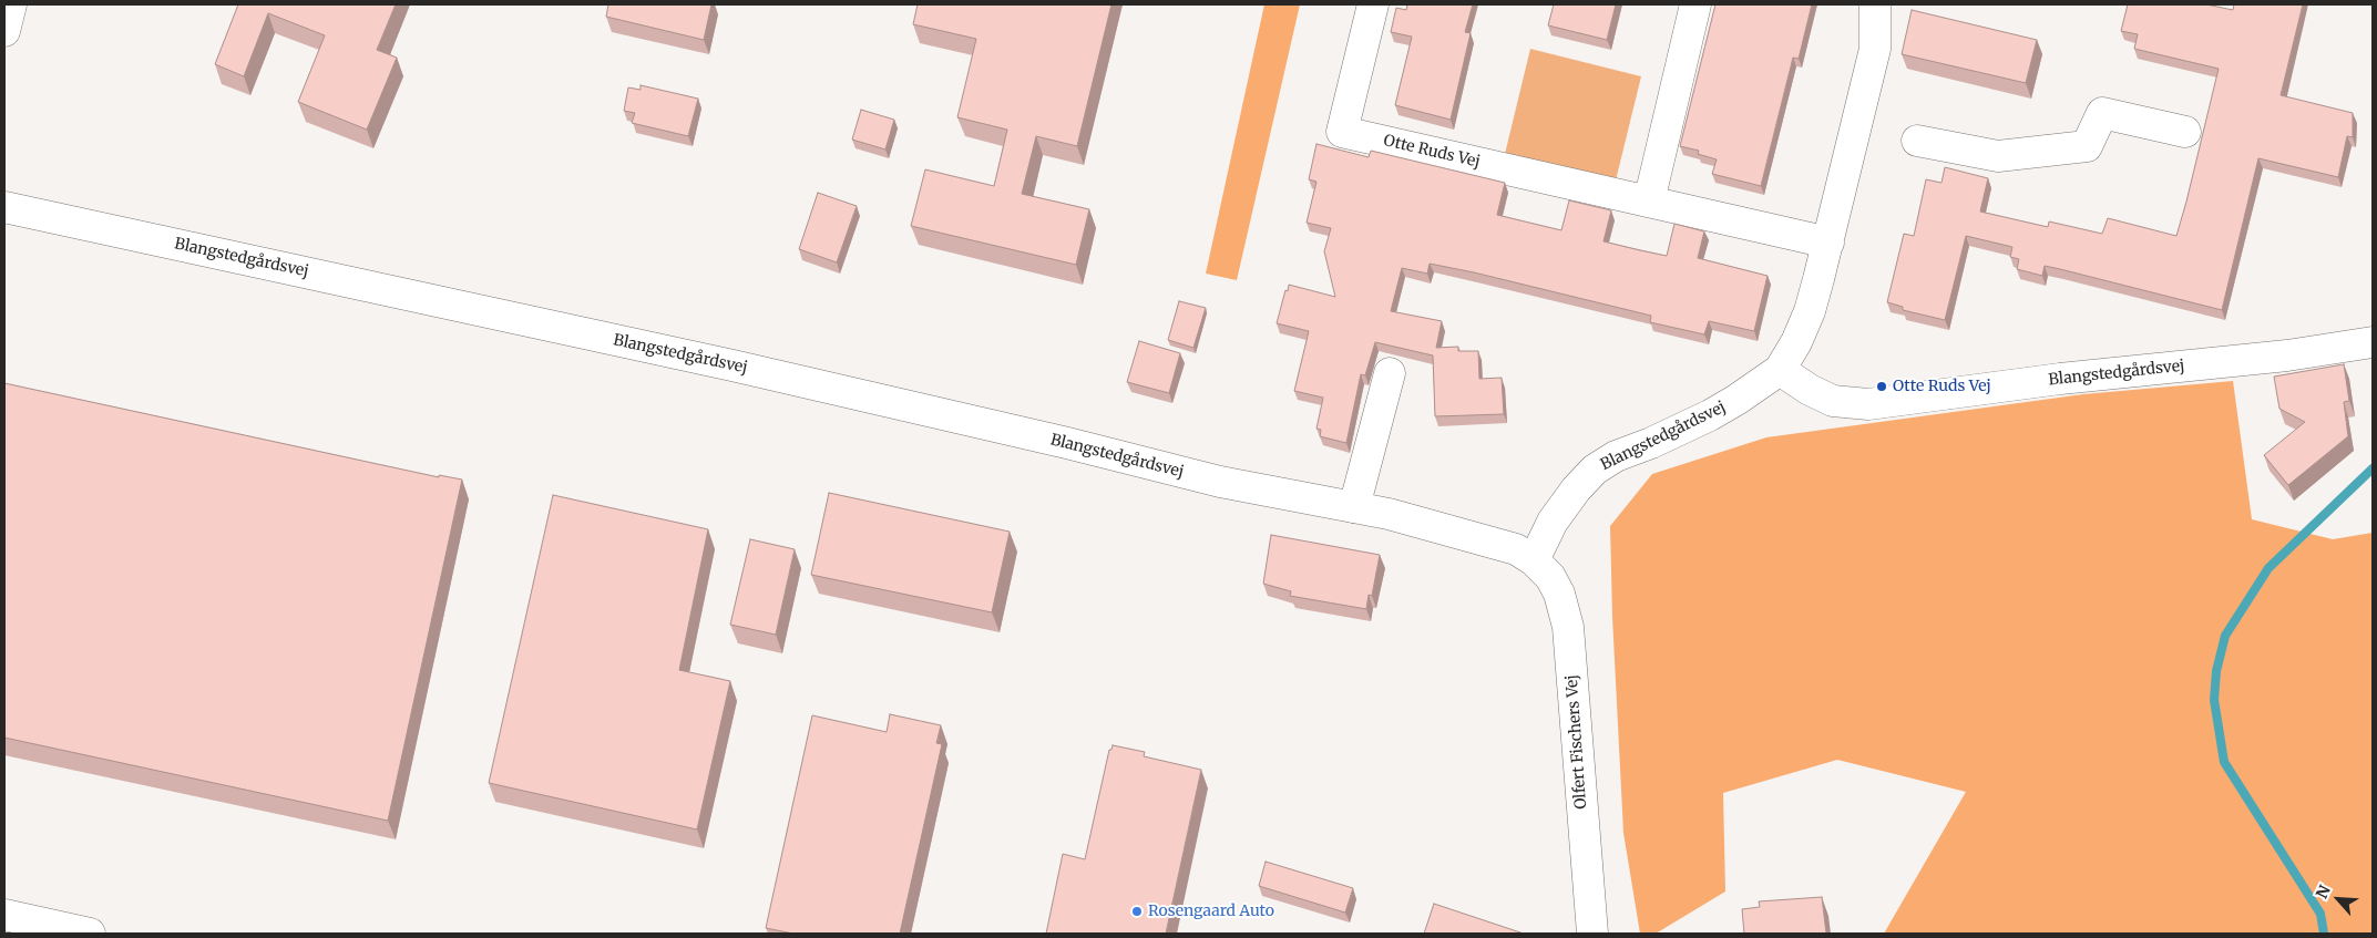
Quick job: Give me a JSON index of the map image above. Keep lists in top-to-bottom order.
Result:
{
  "streets": {
    "street": ["Otte Ruds Vej", "Blangstedgårdsvej", "Olfert Fischers Vej"]
  },
  "crossings": [
    ["Blangstedgårdsvej", "Olfert Fischers Vej"]
  ],
  "places": ["Otte Ruds Vej", "Rosengaard Auto"],
  "north": "top left"
}
